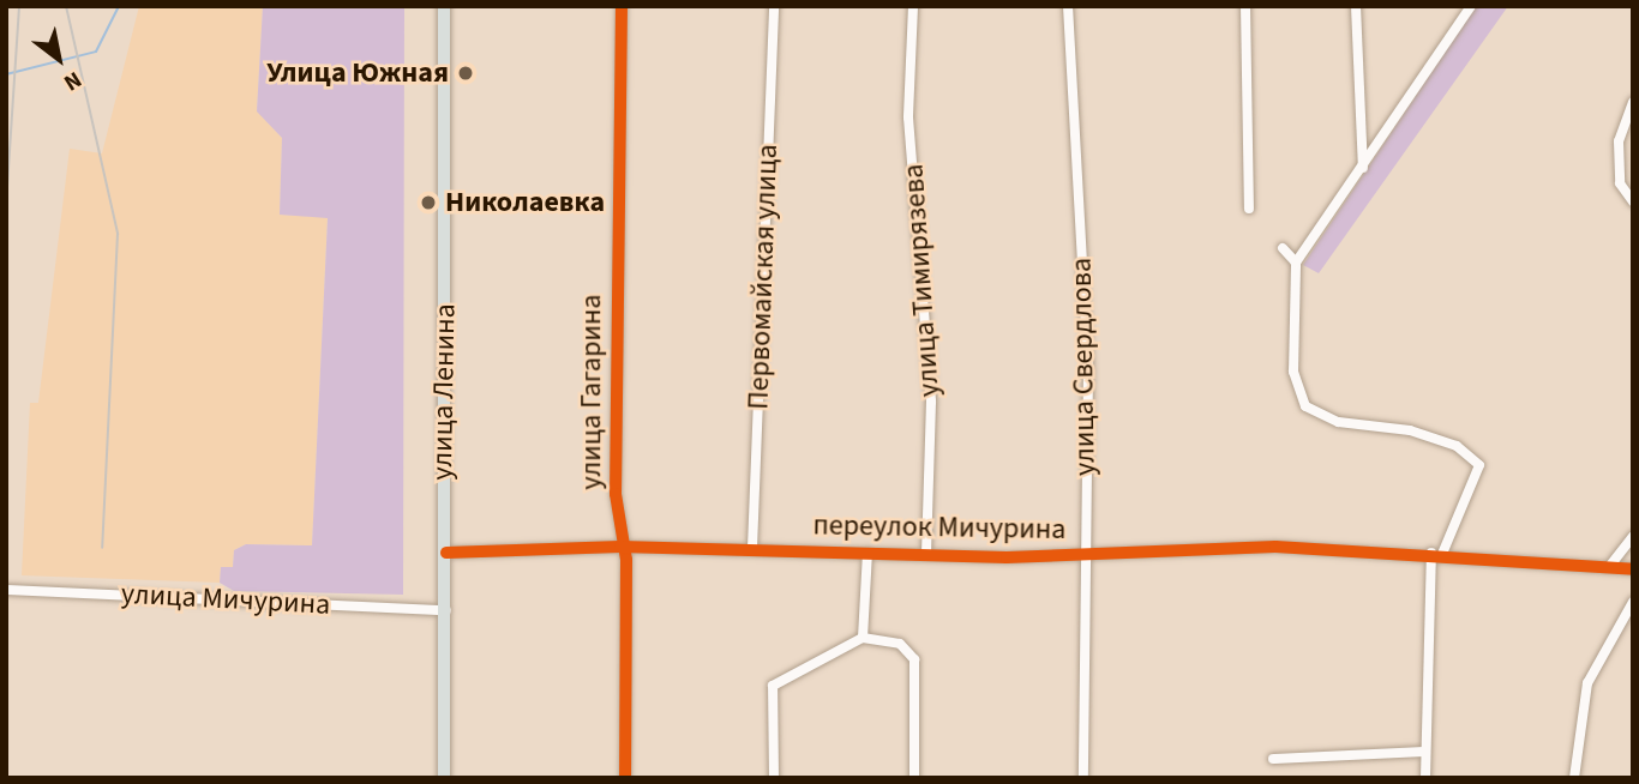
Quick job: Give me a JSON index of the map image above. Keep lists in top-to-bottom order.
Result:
{
  "streets": {
    "main road": ["улица Ленина"],
    "street": [
      "Первомайская улица",
      "улица Тимирязева",
      "улица Свердлова",
      "улица Гагарина",
      "переулок Мичурина",
      "улица Мичурина"
    ]
  },
  "crossings": [
    ["Первомайская улица", "переулок Мичурина"],
    ["улица Тимирязева", "переулок Мичурина"],
    ["улица Свердлова", "переулок Мичурина"],
    ["улица Ленина", "переулок Мичурина"],
    ["улица Ленина", "улица Мичурина"],
    ["улица Гагарина", "переулок Мичурина"]
  ],
  "places": ["Улица Южная", "Николаевка"],
  "north": "bottom right"
}
